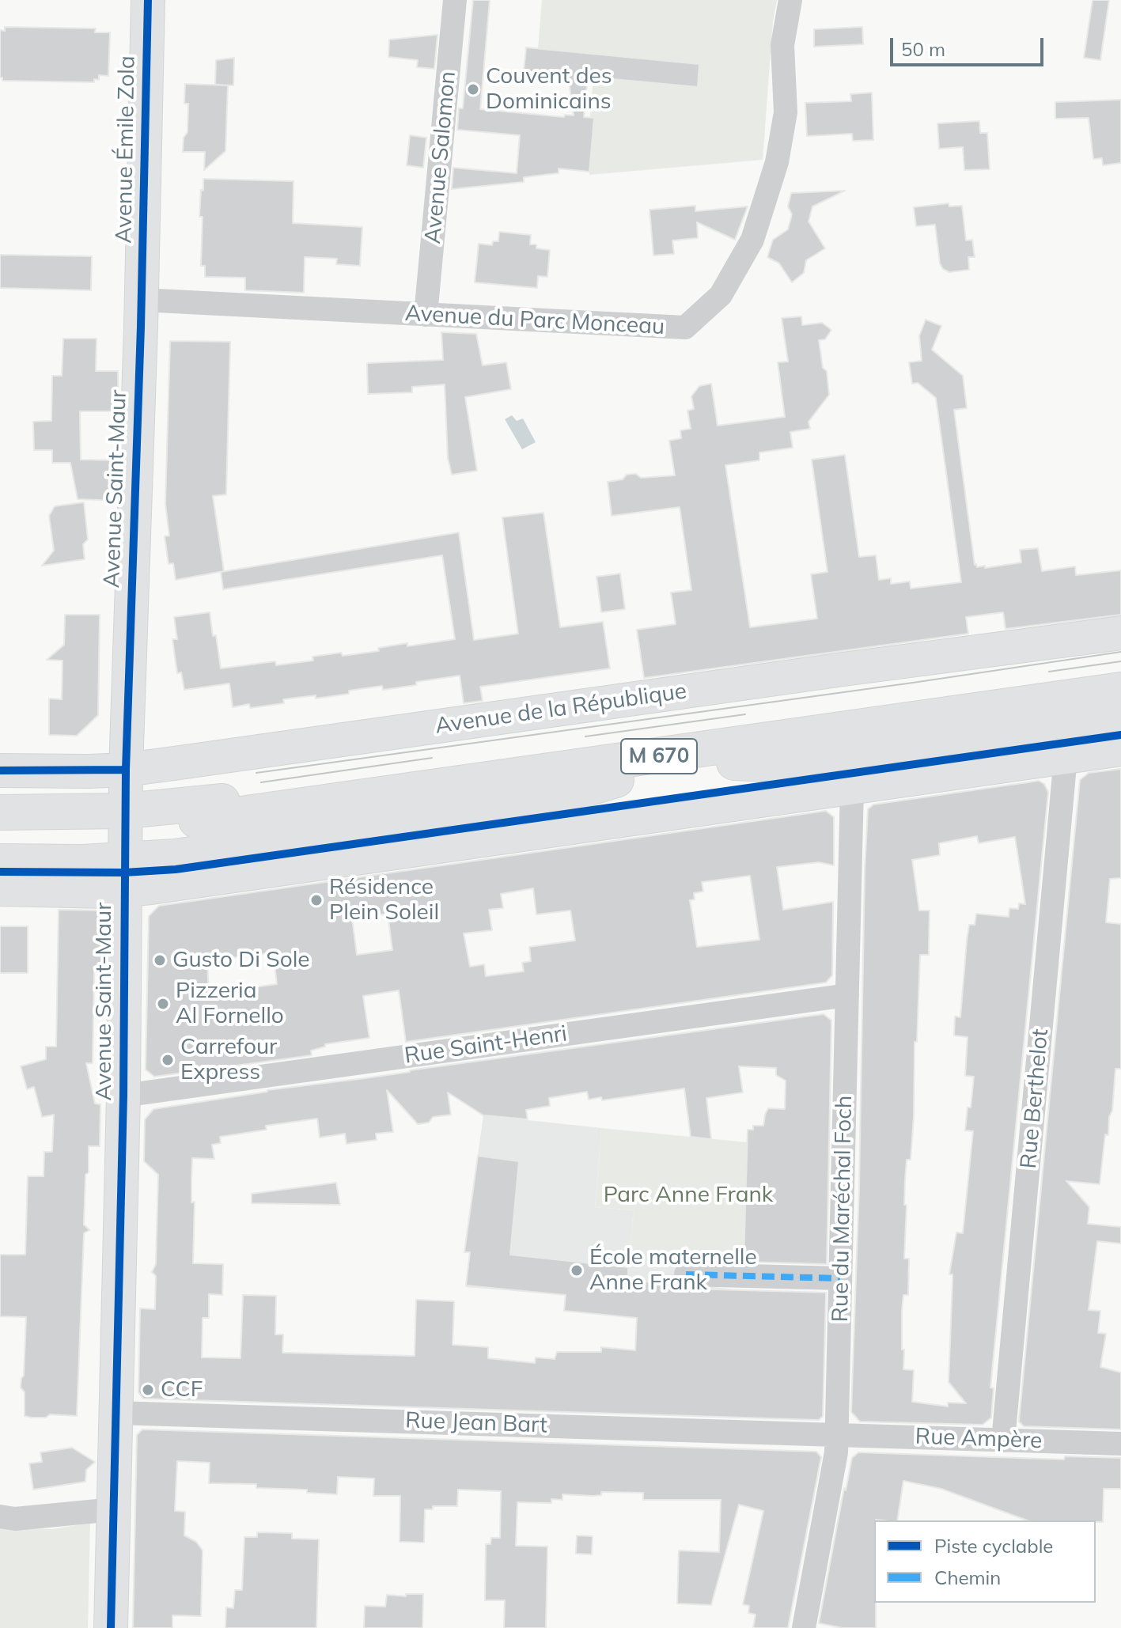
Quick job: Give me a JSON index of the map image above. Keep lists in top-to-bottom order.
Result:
{
  "streets": {
    "main road": ["M 670"],
    "street": [
      "Avenue Émile Zola",
      "Avenue Salomon",
      "Avenue du Parc Monceau",
      "Avenue Saint-Maur",
      "Avenue de la République",
      "Rue Saint-Henri",
      "Rue Berthelot",
      "Rue du Maréchal Foch",
      "Rue Jean Bart",
      "Rue Ampère"
    ]
  },
  "crossings": [
    ["Avenue Émile Zola", "Avenue du Parc Monceau"],
    ["Avenue Émile Zola", "Avenue Saint-Maur"],
    ["Avenue Salomon", "Avenue du Parc Monceau"],
    ["Avenue du Parc Monceau", "Avenue Saint-Maur"],
    ["Avenue Saint-Maur", "Avenue de la République"],
    ["Avenue Saint-Maur", "Rue Saint-Henri"],
    ["Avenue Saint-Maur", "Rue Jean Bart"],
    ["Rue Saint-Henri", "Rue du Maréchal Foch"],
    ["Rue Berthelot", "Rue Ampère"],
    ["Rue du Maréchal Foch", "Rue Jean Bart"],
    ["Rue du Maréchal Foch", "Rue Ampère"],
    ["Rue Jean Bart", "Rue Ampère"]
  ],
  "parks": ["Parc Anne Frank"],
  "places": [
    "Couvent des Dominicains",
    "Résidence Plein Soleil",
    "Gusto Di Sole",
    "Pizzeria Al Fornello",
    "Carrefour Express",
    "École maternelle Anne Frank",
    "CCF"
  ],
  "legend": ["Piste cyclable", "Chemin"],
  "scale_bar": "50 m"
}
